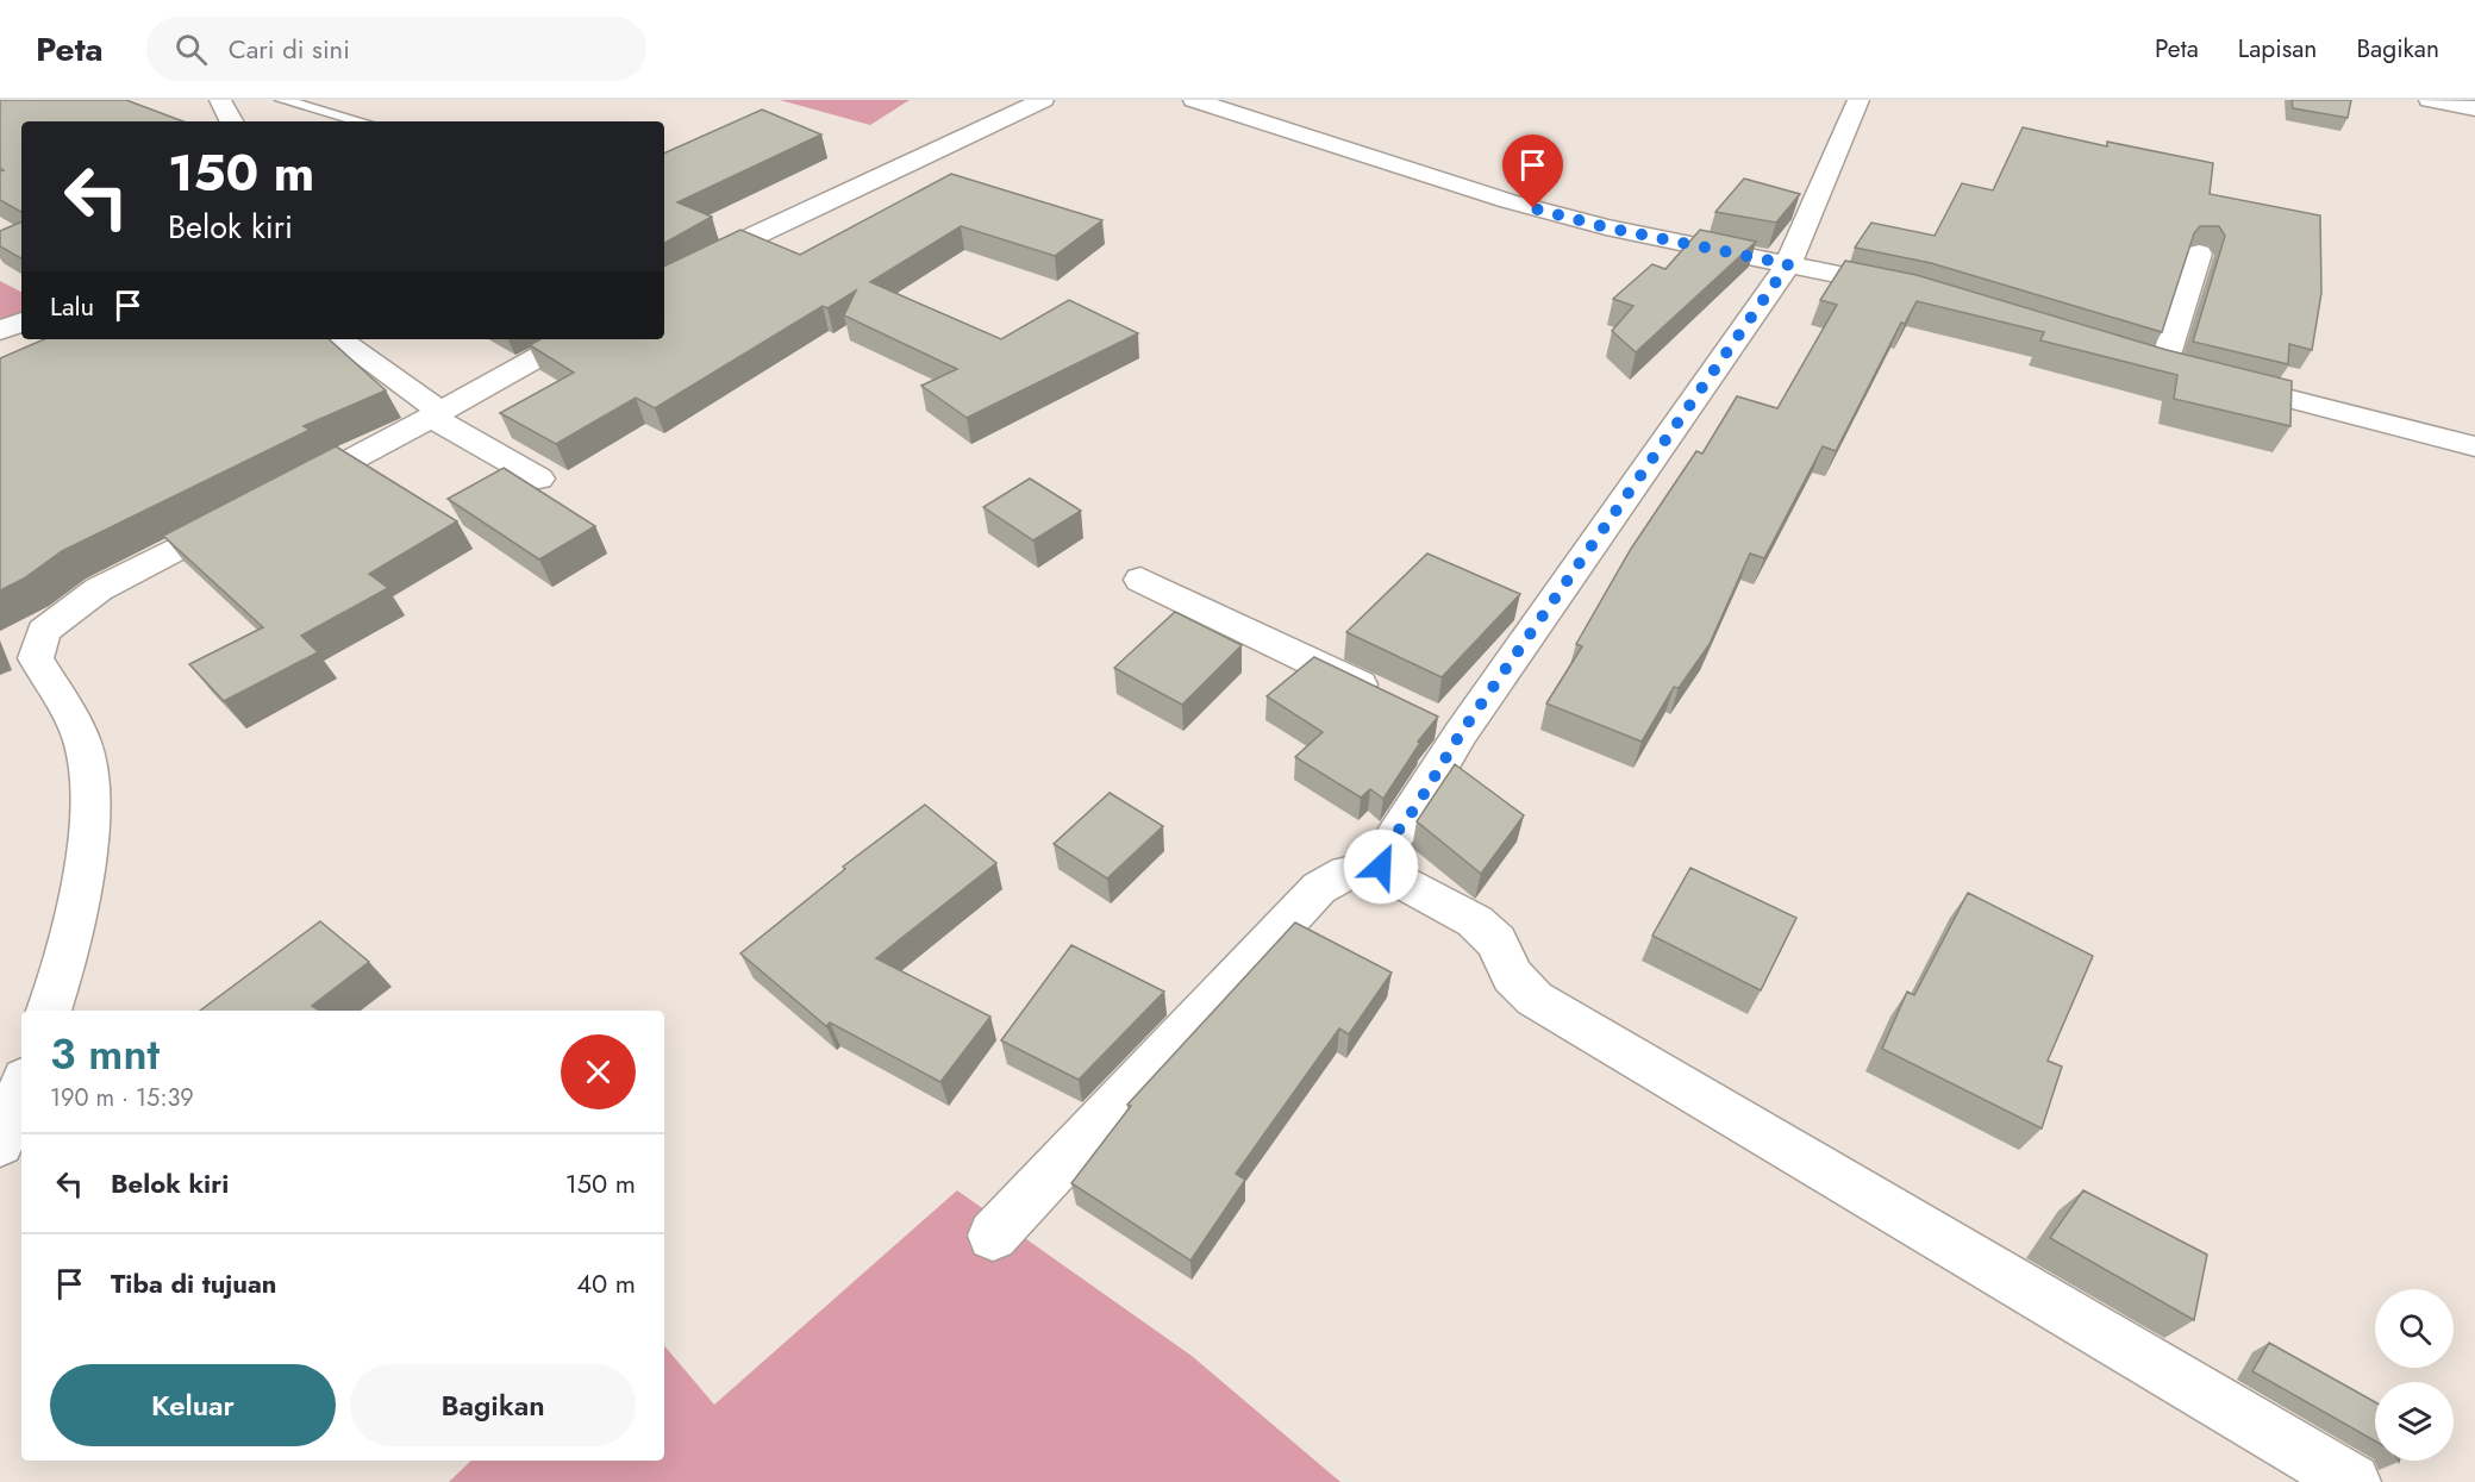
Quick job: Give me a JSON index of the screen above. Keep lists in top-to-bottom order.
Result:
{
  "page": {
    "header": "Peta",
    "search": "Cari di sini",
    "nav": ["Peta", "Lapisan", "Bagikan"],
    "turn": ["150 m", "Belok kiri"],
    "then": "Lalu",
    "heading": ["3 mnt", "190 m · 15:39"],
    "list": [
      {
        "name": "Belok kiri",
        "value": "150 m"
      },
      {
        "name": "Tiba di tujuan",
        "value": "40 m"
      }
    ],
    "buttons": ["Keluar", "Bagikan"]
  }
}
